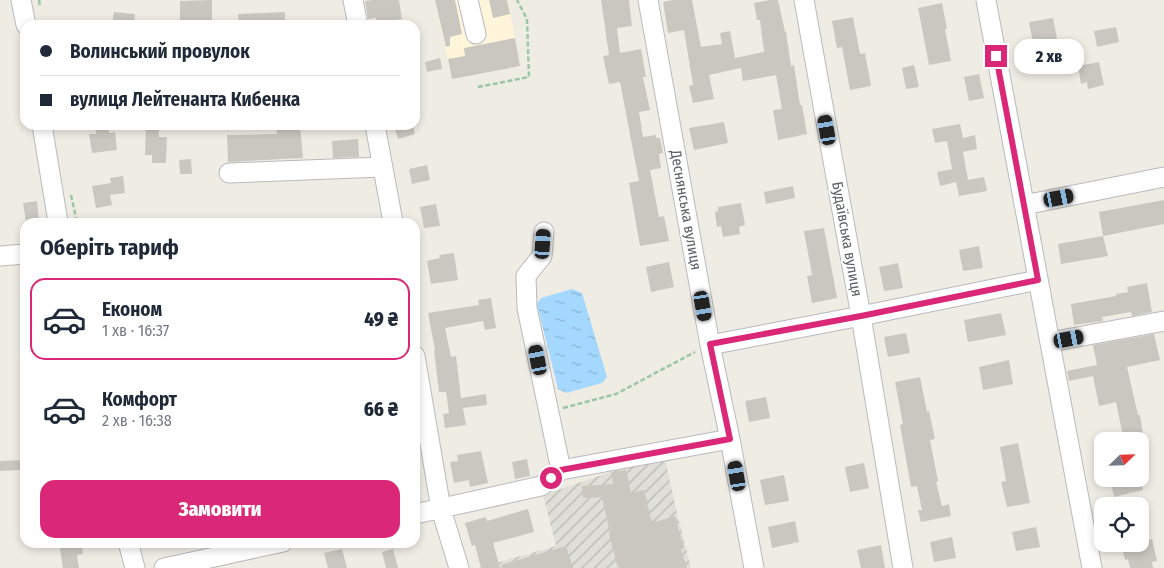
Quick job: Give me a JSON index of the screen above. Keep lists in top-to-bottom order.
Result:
{
  "streets": {
    "street": ["Деснянська вулиця", "Будаївська вулиця"]
  },
  "north": "top right",
  "page": {
    "banner": ["Волинський провулок", "вулиця Лейтенанта Кибенка"],
    "bubble": "2 хв",
    "heading": "Оберіть тариф",
    "list": [
      {
        "name": "Економ",
        "note": "1 хв · 16:37",
        "value": "49 ₴"
      },
      {
        "name": "Комфорт",
        "note": "2 хв · 16:38",
        "value": "66 ₴"
      }
    ],
    "buttons": "Замовити"
  }
}
